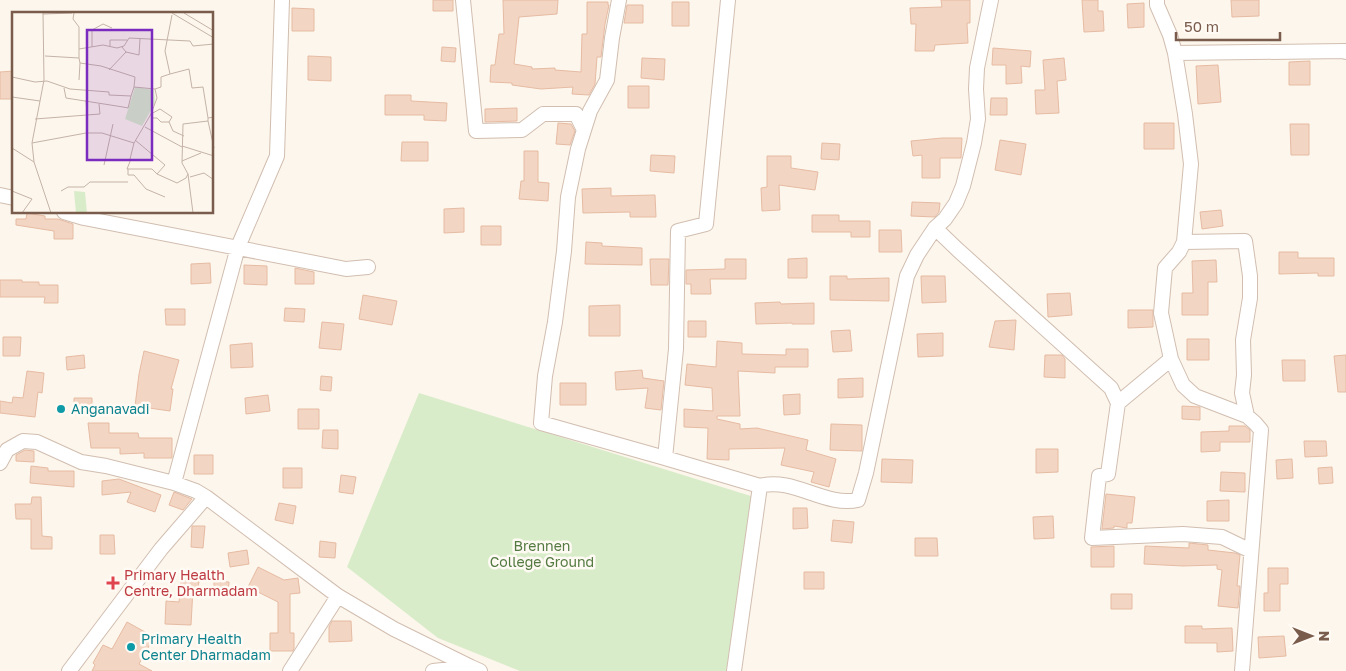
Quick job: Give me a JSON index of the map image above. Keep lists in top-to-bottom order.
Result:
{
  "parks": ["Brennen College Ground"],
  "places": {
    "other": ["Anganavadi", "Primary Health Center Dharmadam"],
    "health": ["Primary Health Centre, Dharmadam"]
  },
  "scale_bar": "50 m",
  "north": "right"
}
